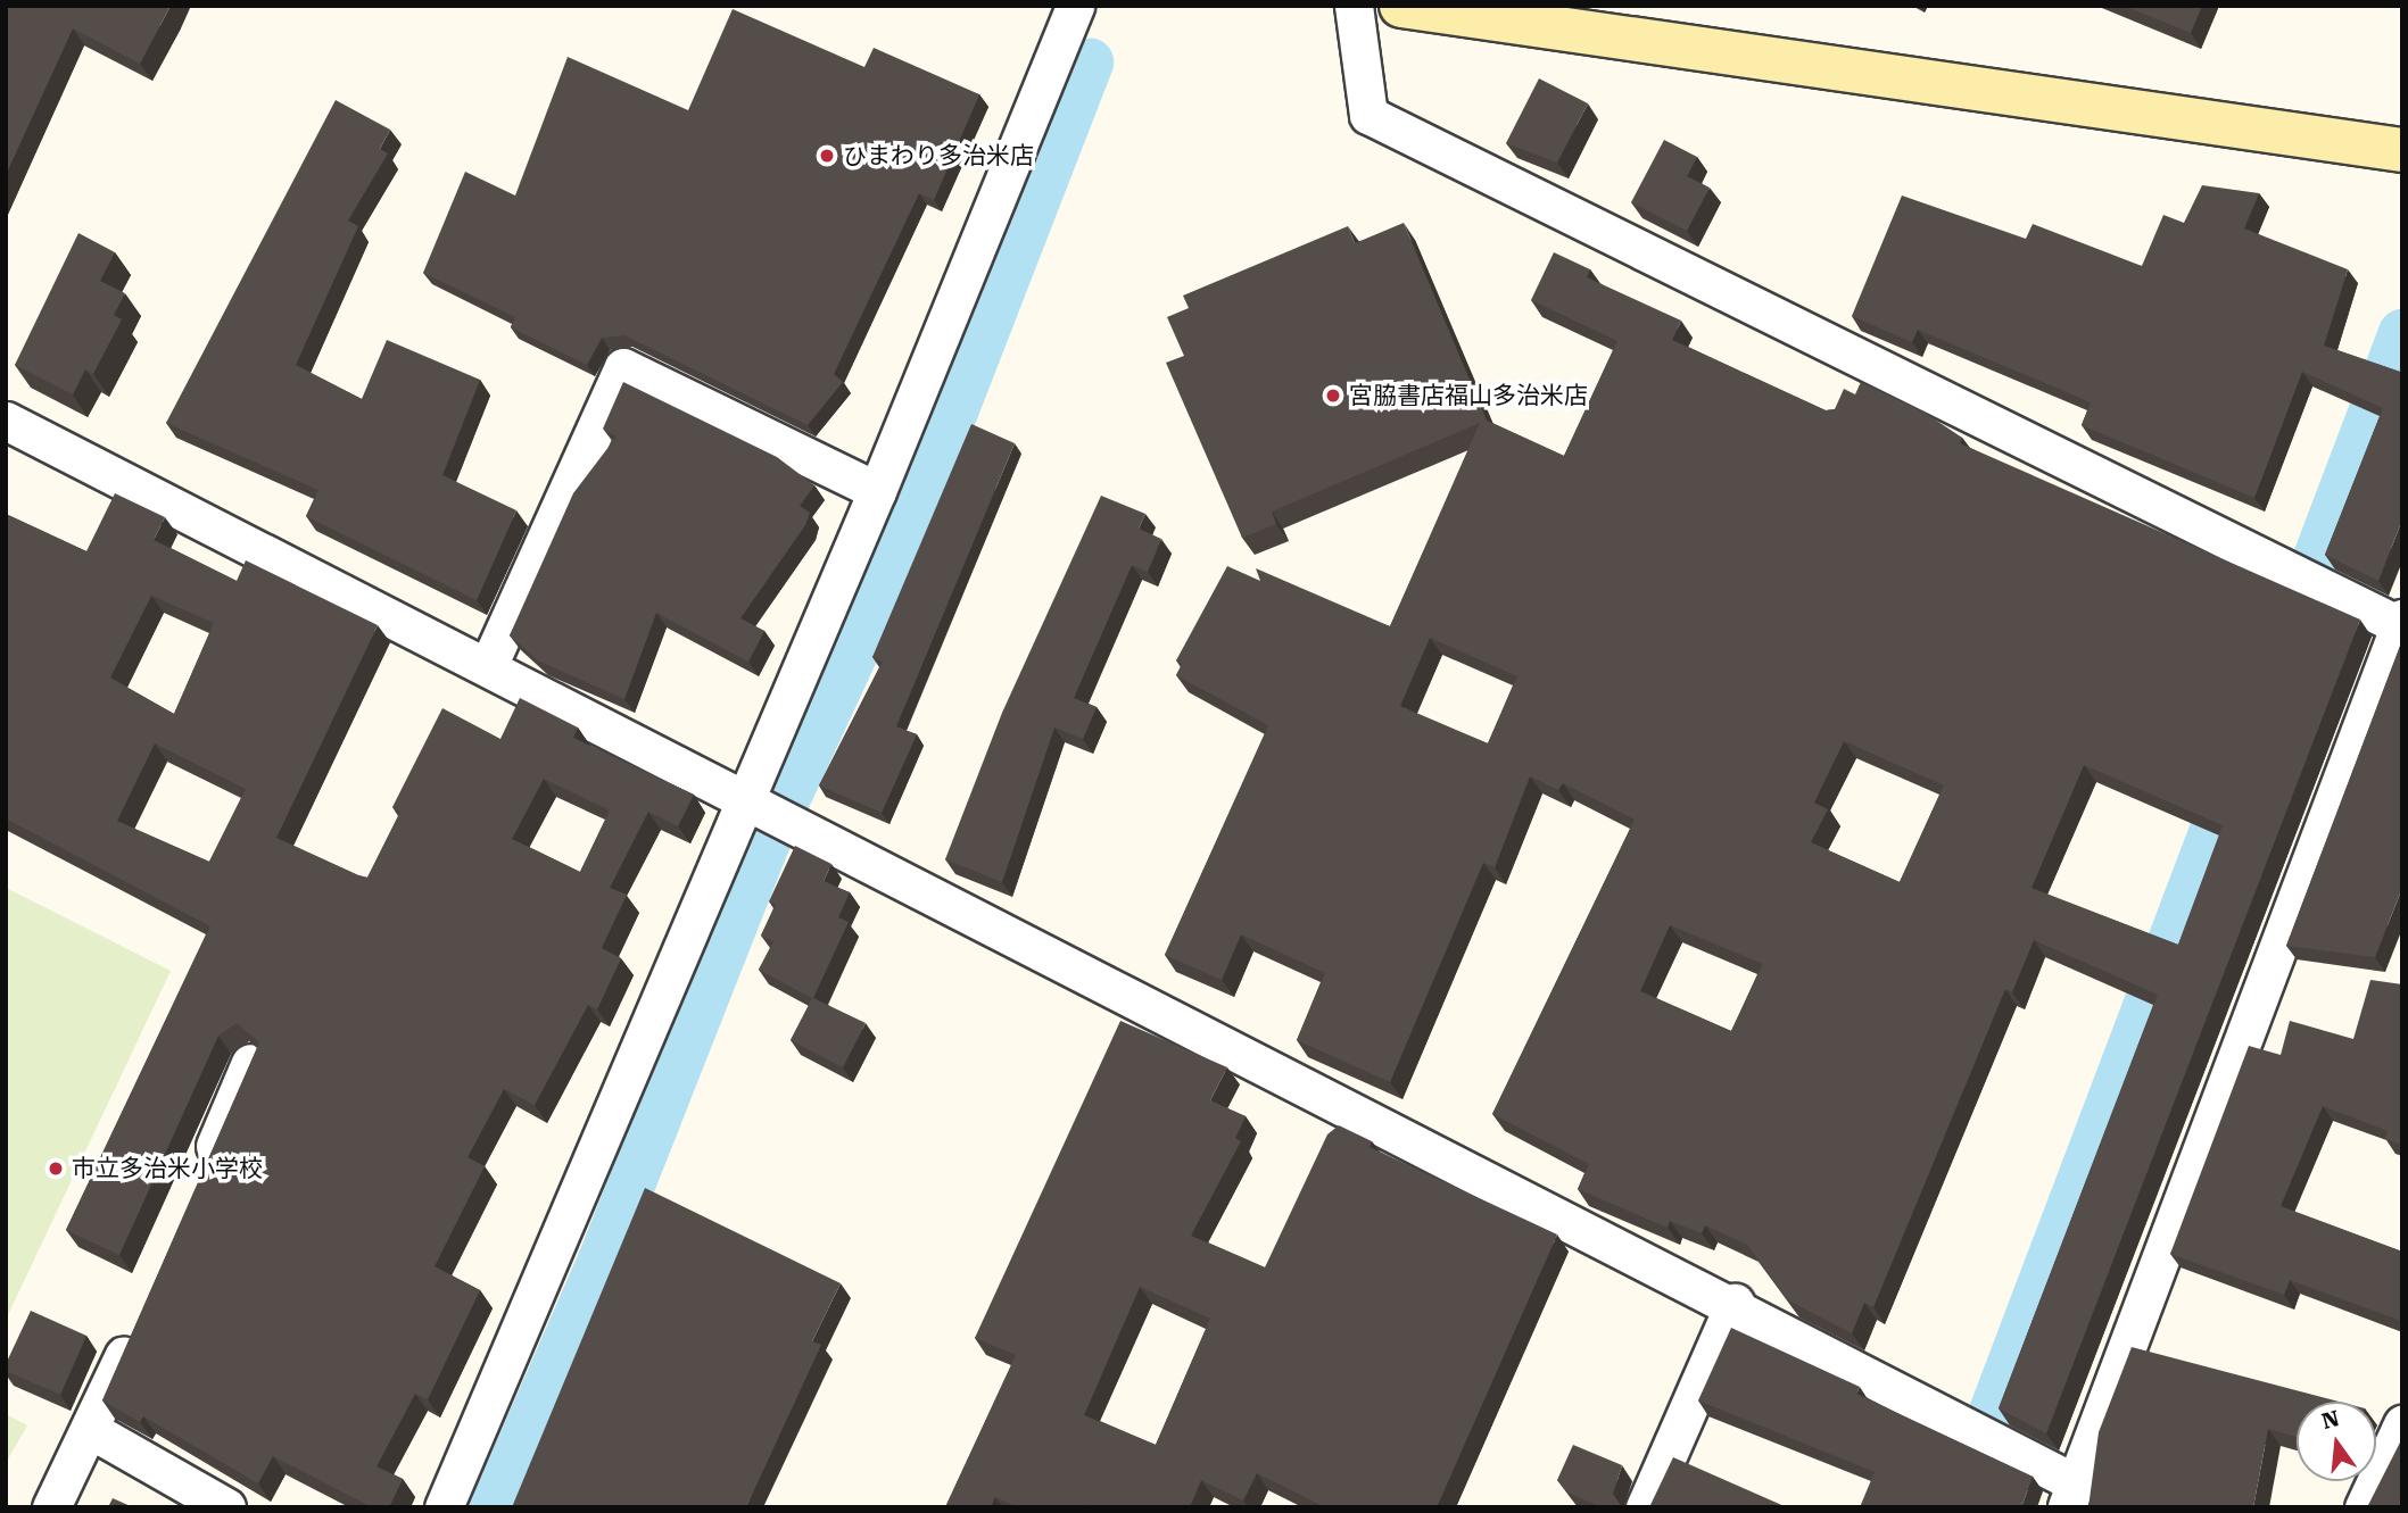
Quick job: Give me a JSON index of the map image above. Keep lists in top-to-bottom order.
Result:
{
  "places": ["ひまわり多治米店", "宮脇書店福山多治米店", "市立多治米小学校"],
  "north": "top"
}
